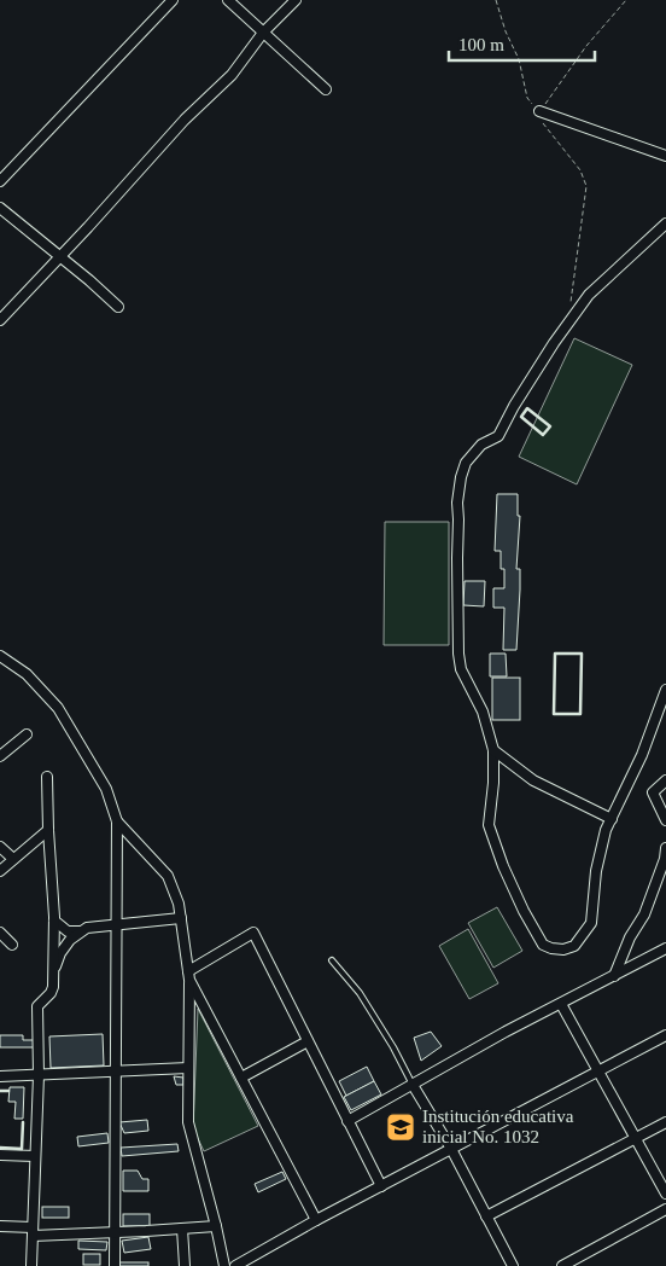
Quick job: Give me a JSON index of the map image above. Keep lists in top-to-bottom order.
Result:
{
  "places": {
    "school or university": ["Institución educativa inicial No. 1032"]
  },
  "scale_bar": "100 m"
}
